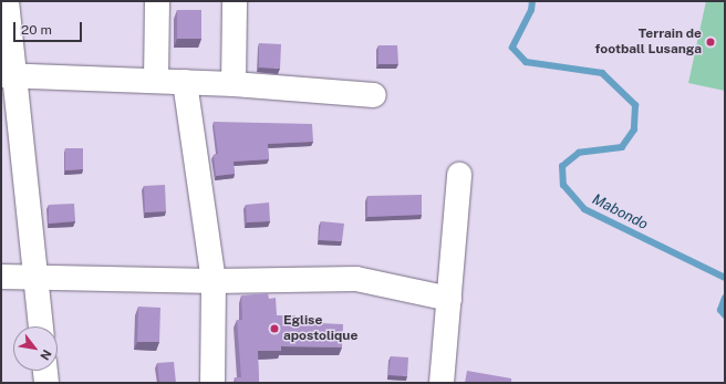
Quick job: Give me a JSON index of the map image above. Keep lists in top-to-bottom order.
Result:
{
  "water": ["Mabondo"],
  "places": ["Terrain de football Lusanga", "Eglise apostolique"],
  "scale_bar": "20 m",
  "north": "bottom right"
}
